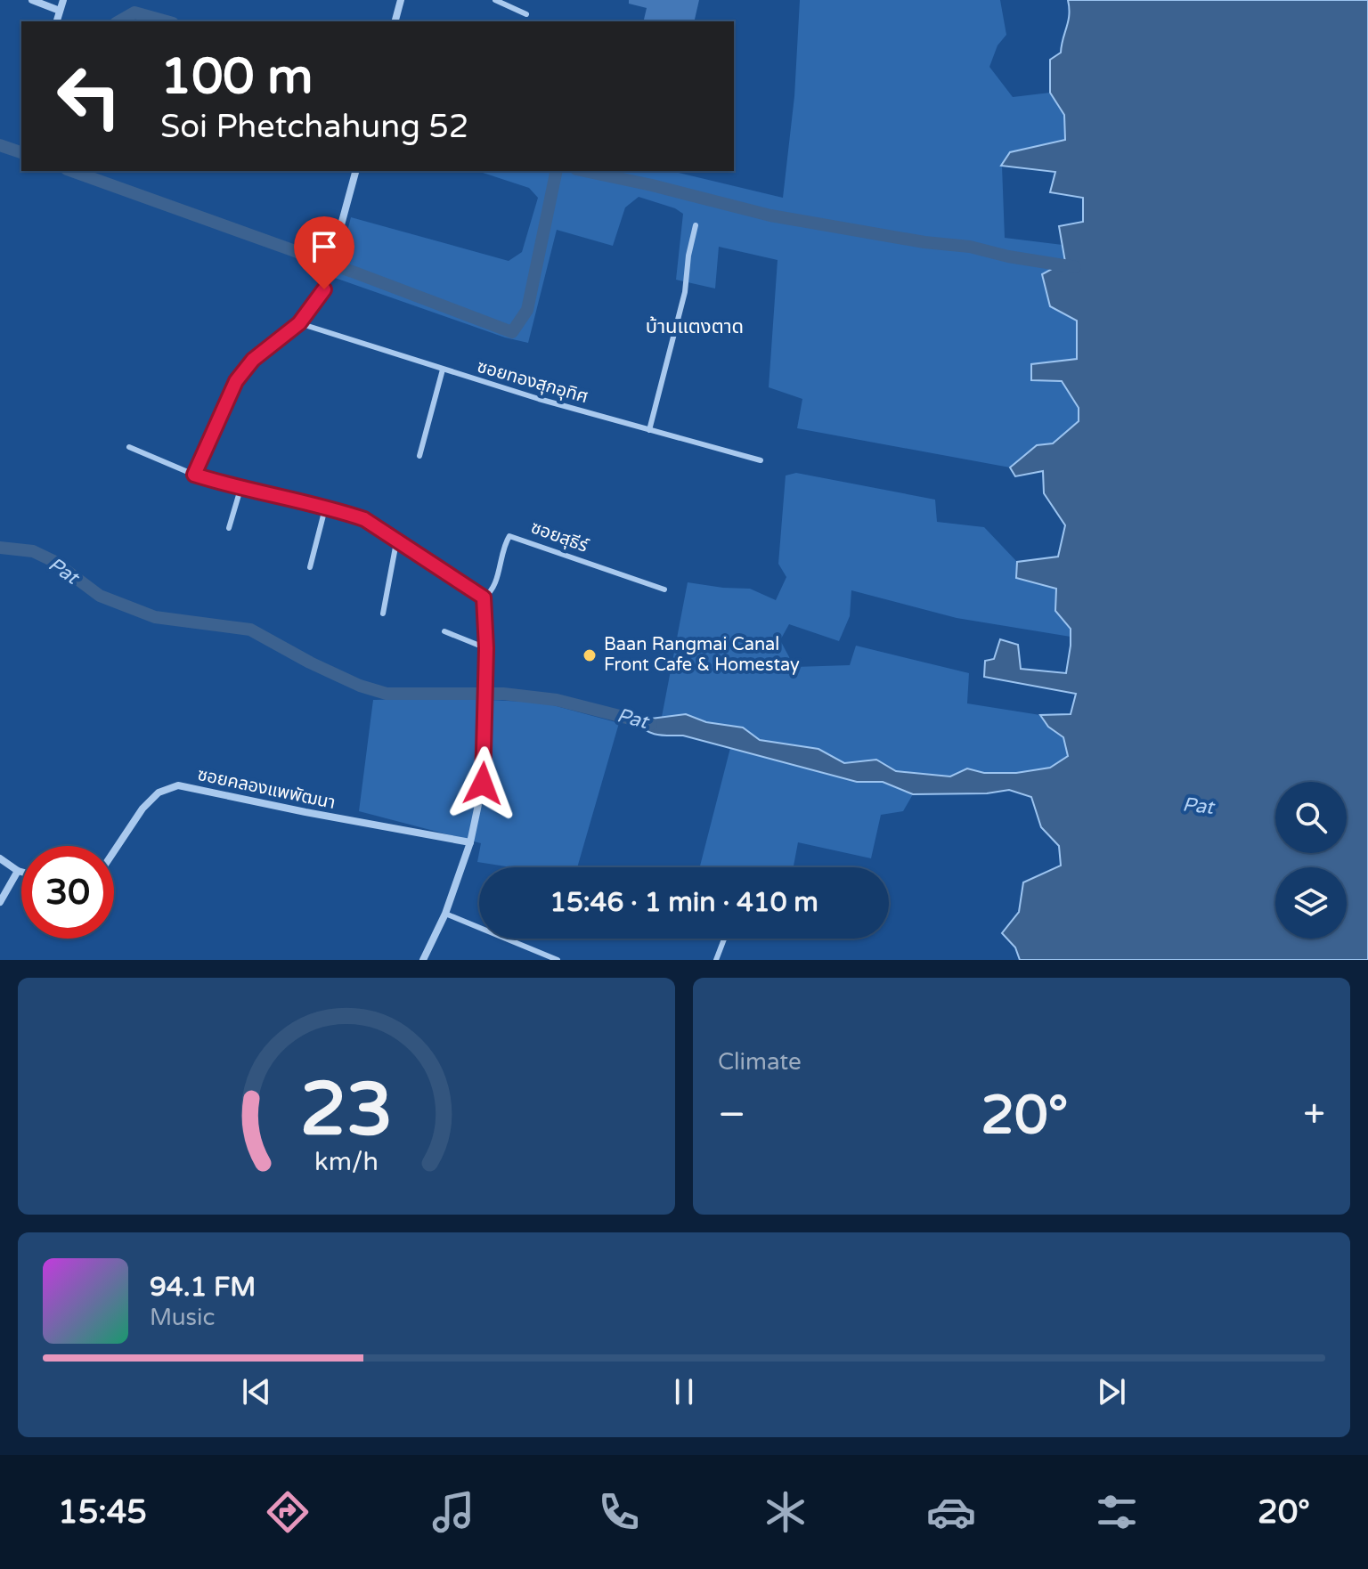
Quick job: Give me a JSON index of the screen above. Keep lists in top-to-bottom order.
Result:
{
  "streets": {
    "street": ["ซอยคลองแพพัฒนา"],
    "lane": ["ซอยทองสุกอุทิศ", "ซอยสุธีร์"]
  },
  "districts": ["บ้านแตงตาด"],
  "water": ["Pat"],
  "places": ["Baan Rangmai Canal Front Cafe & Homestay"],
  "page": {
    "turn": ["100 m", "Soi Phetchahung 52"],
    "limit": "30",
    "trip": "15:46 · 1 min · 410 m",
    "tile": "Climate",
    "heat": ["−", "20°", "+"],
    "song": ["94.1 FM", "Music"],
    "tabs": ["15:45", "20°"],
    "gauge": ["23", "km/h"]
  }
}
